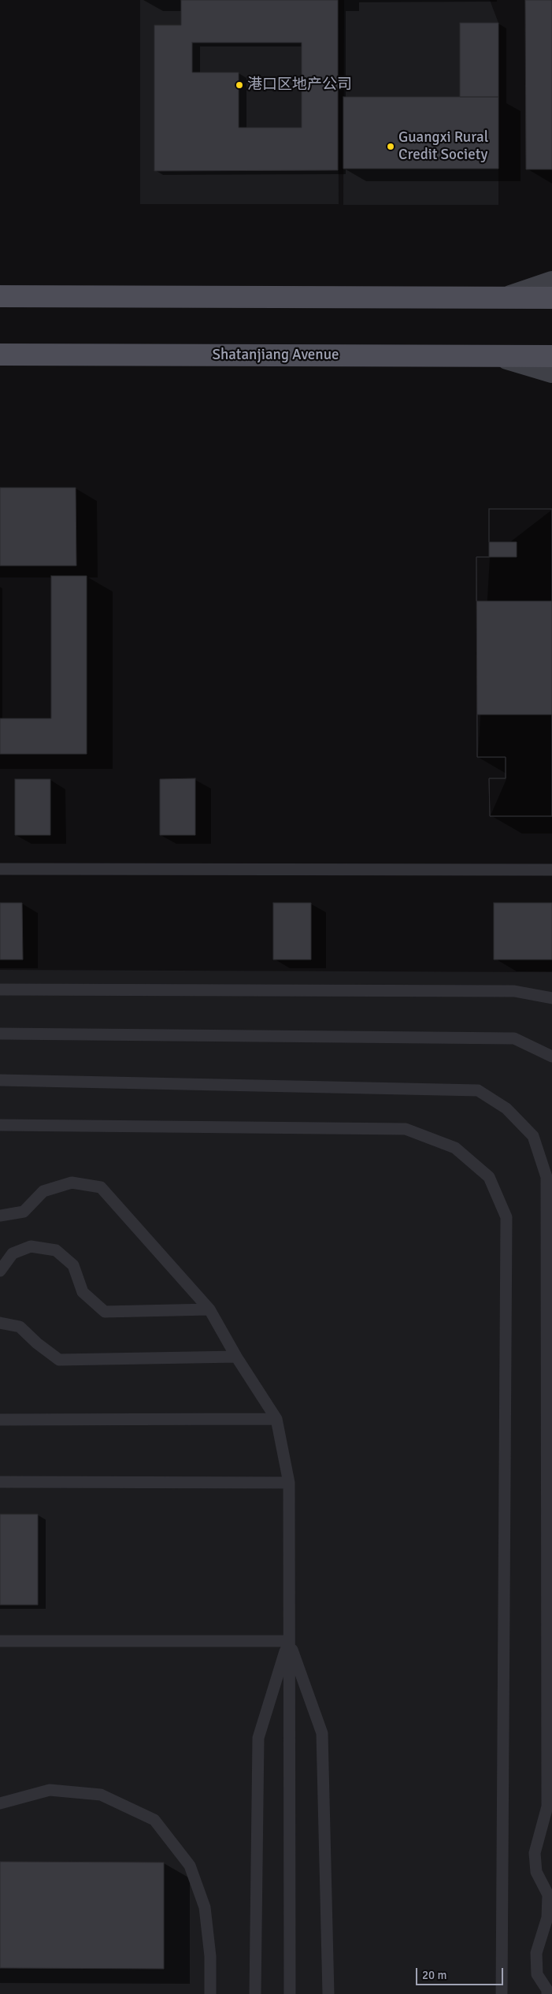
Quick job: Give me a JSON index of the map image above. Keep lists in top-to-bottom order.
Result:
{
  "streets": {
    "main road": ["Shatanjiang Avenue"]
  },
  "places": ["港口区地产公司", "Guangxi Rural Credit Society"],
  "scale_bar": "20 m"
}
